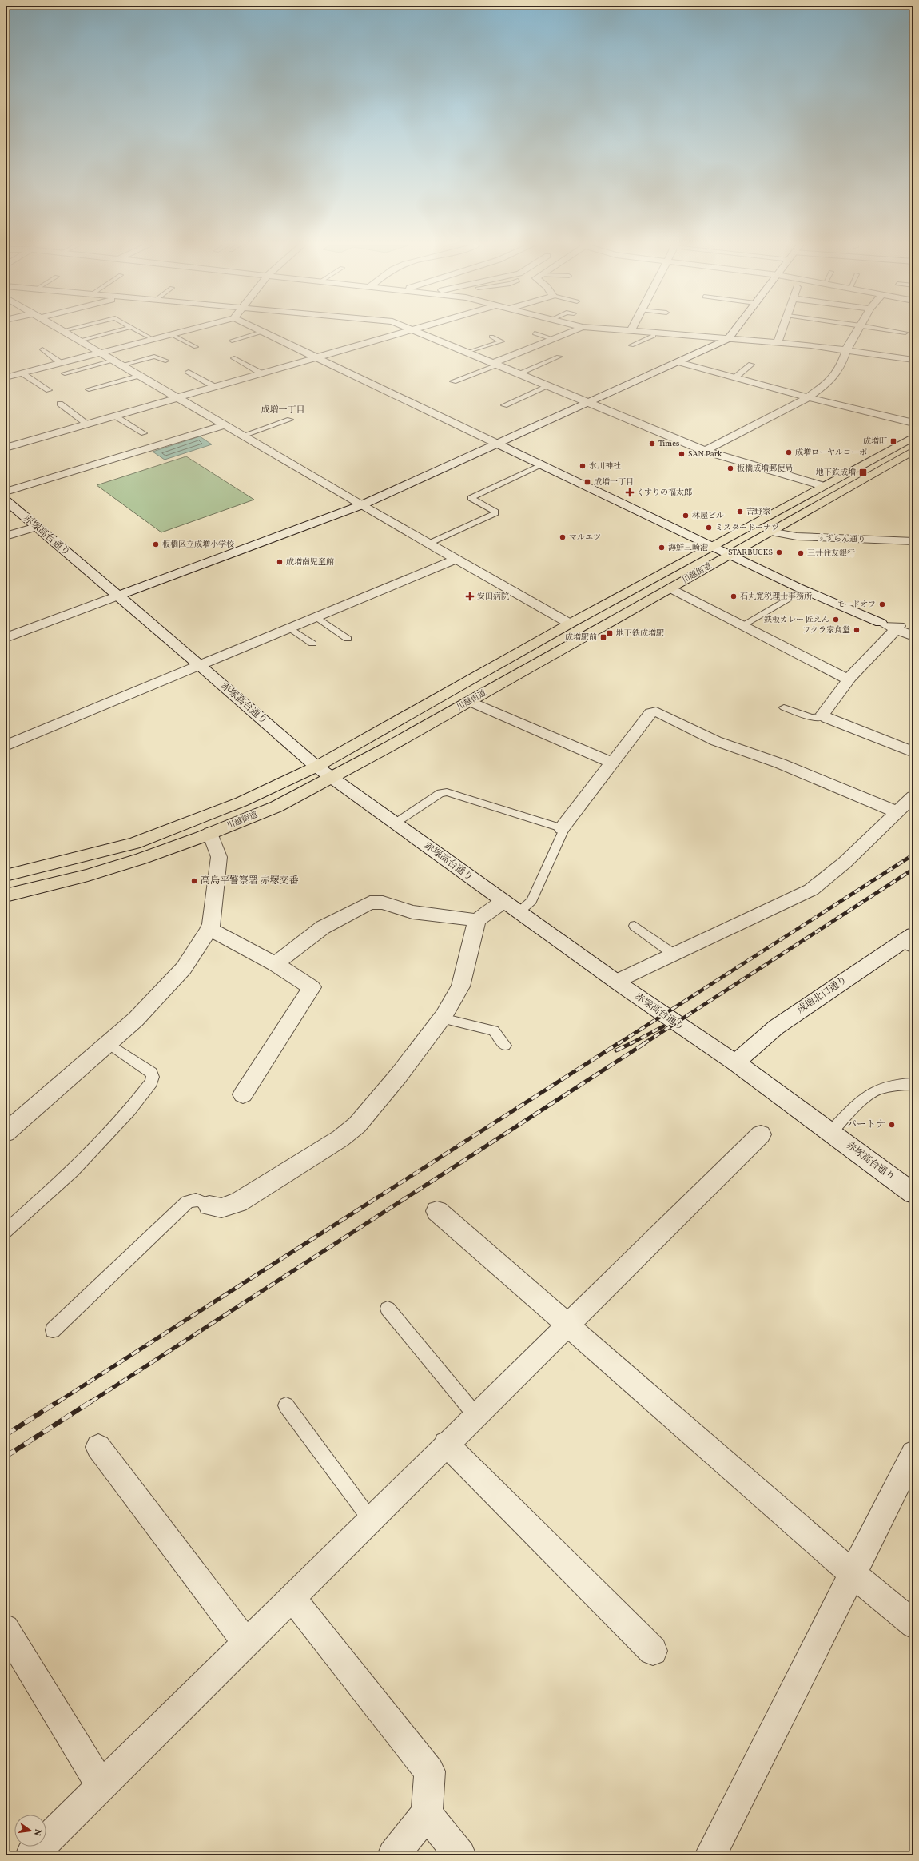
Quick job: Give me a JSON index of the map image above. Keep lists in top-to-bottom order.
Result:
{
  "streets": {
    "highway": ["川越街道"],
    "street": ["赤塚高台通り", "すずらん通り", "成増北口通り"]
  },
  "crossings": [
    ["赤塚高台通り", "川越街道"],
    ["赤塚高台通り", "成増北口通り"],
    ["すずらん通り", "川越街道"]
  ],
  "districts": ["成増一丁目"],
  "places": {
    "transit": [
      "成増町",
      "地下鉄成増",
      "成増一丁目",
      "地下鉄成増駅",
      "成増駅前"
    ],
    "other": [
      "Times",
      "成増ローヤルコーポ",
      "SAN Park",
      "氷川神社",
      "板橋成増郵便局",
      "吉野家",
      "林屋ビル",
      "ミスタードーナツ",
      "マルエツ",
      "板橋区立成増小学校",
      "海鮮三崎港",
      "STARBUCKS",
      "三井住友銀行",
      "成増南児童館",
      "石丸寛税理士事務所",
      "モードオフ",
      "鉄板カレー 匠えん",
      "フクラ家食堂",
      "高島平警察署 赤塚交番",
      "パートナ"
    ],
    "health": ["くすりの福太郎", "安田病院"]
  },
  "north": "right"
}
